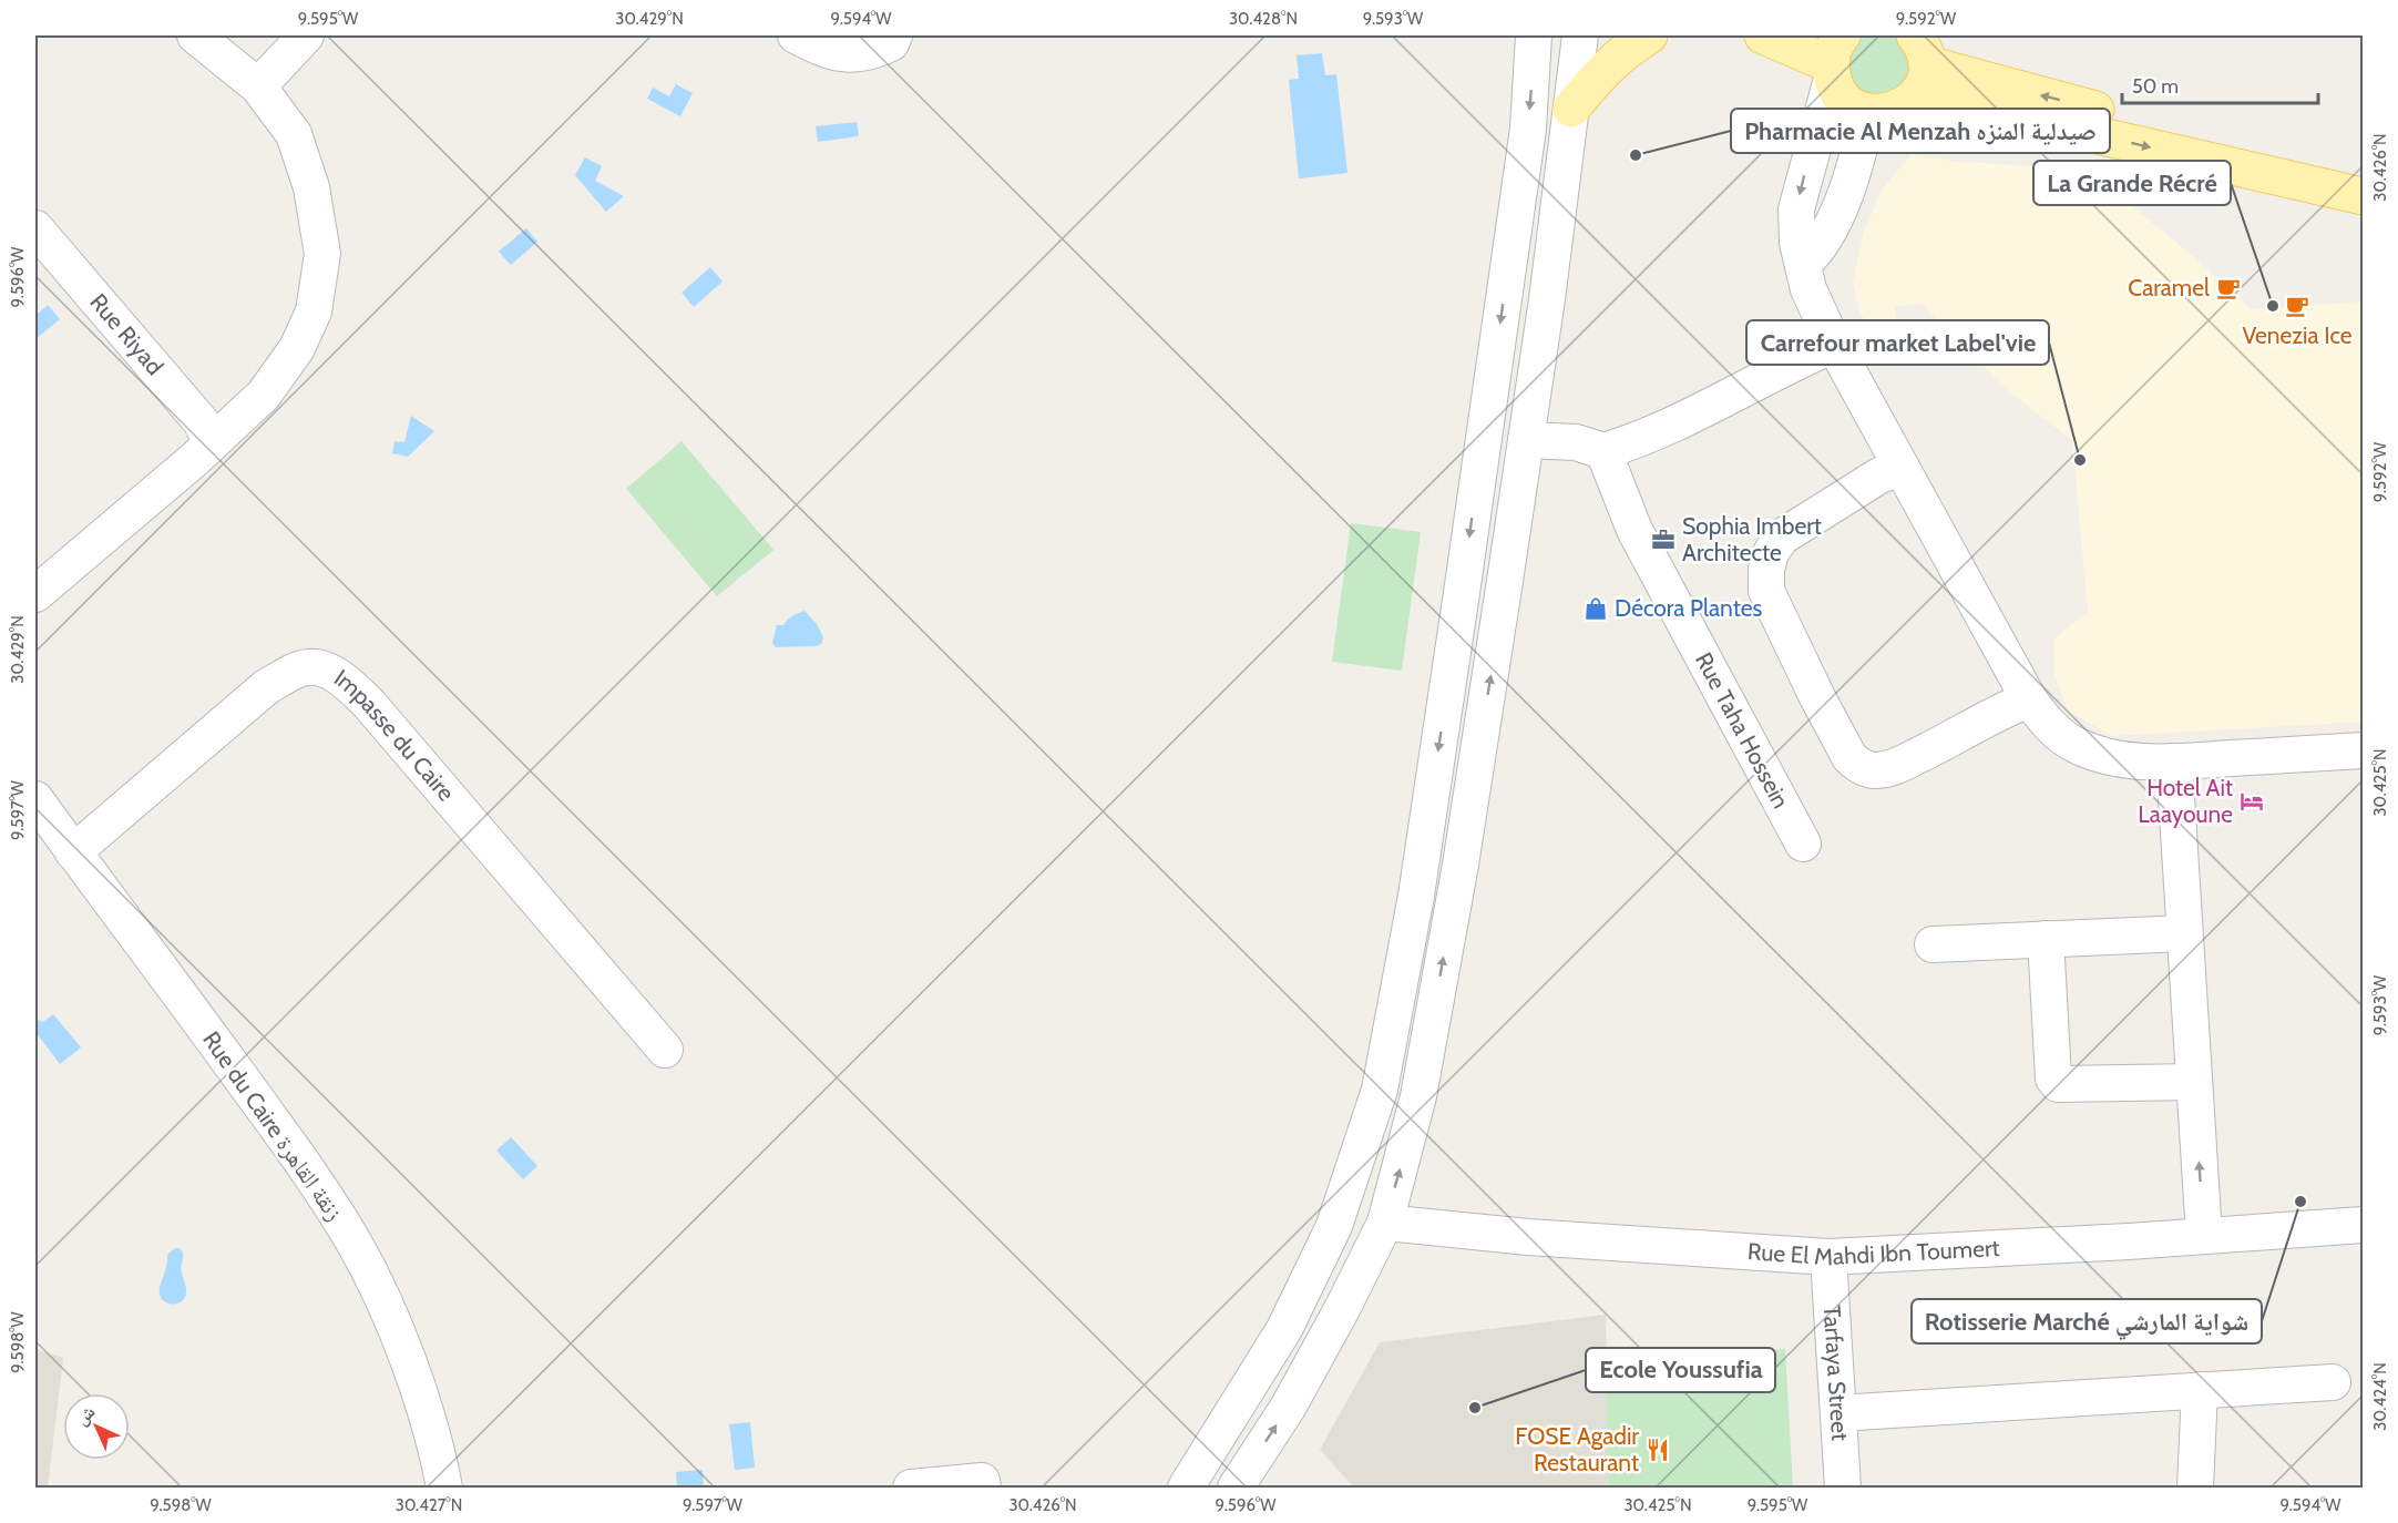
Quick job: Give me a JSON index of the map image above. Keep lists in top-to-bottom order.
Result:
{
  "streets": {
    "street": [
      "Rue Riyad",
      "Rue Taha Hossein",
      "Impasse du Caire",
      "Rue du Caire زنقة القاهرة",
      "Rue El Mahdi Ibn Toumert",
      "Tarfaya Street"
    ]
  },
  "crossings": [
    ["Impasse du Caire", "Rue du Caire زنقة القاهرة"],
    ["Rue El Mahdi Ibn Toumert", "Tarfaya Street"]
  ],
  "places": {
    "other": [
      "Pharmacie Al Menzah صيدلية المنزه",
      "La Grande Récré",
      "Carrefour market Label'vie",
      "Rotisserie Marché شواية المارشي",
      "Ecole Youssufia"
    ],
    "cafe": ["Caramel", "Venezia Ice"],
    "office": ["Sophia Imbert Architecte"],
    "shop": ["Décora Plantes"],
    "hotel": ["Hotel Ait Laayoune"],
    "restaurant": ["FOSE Agadir Restaurant"]
  },
  "scale_bar": "50 m",
  "north": "top left",
  "coordinates": [
    "9.595°W",
    "30.429°N",
    "9.594°W",
    "30.428°N",
    "9.593°W",
    "9.592°W",
    "30.426°N",
    "9.596°W",
    "30.425°N",
    "9.597°W",
    "9.598°W",
    "30.424°N",
    "30.427°N"
  ]
}
